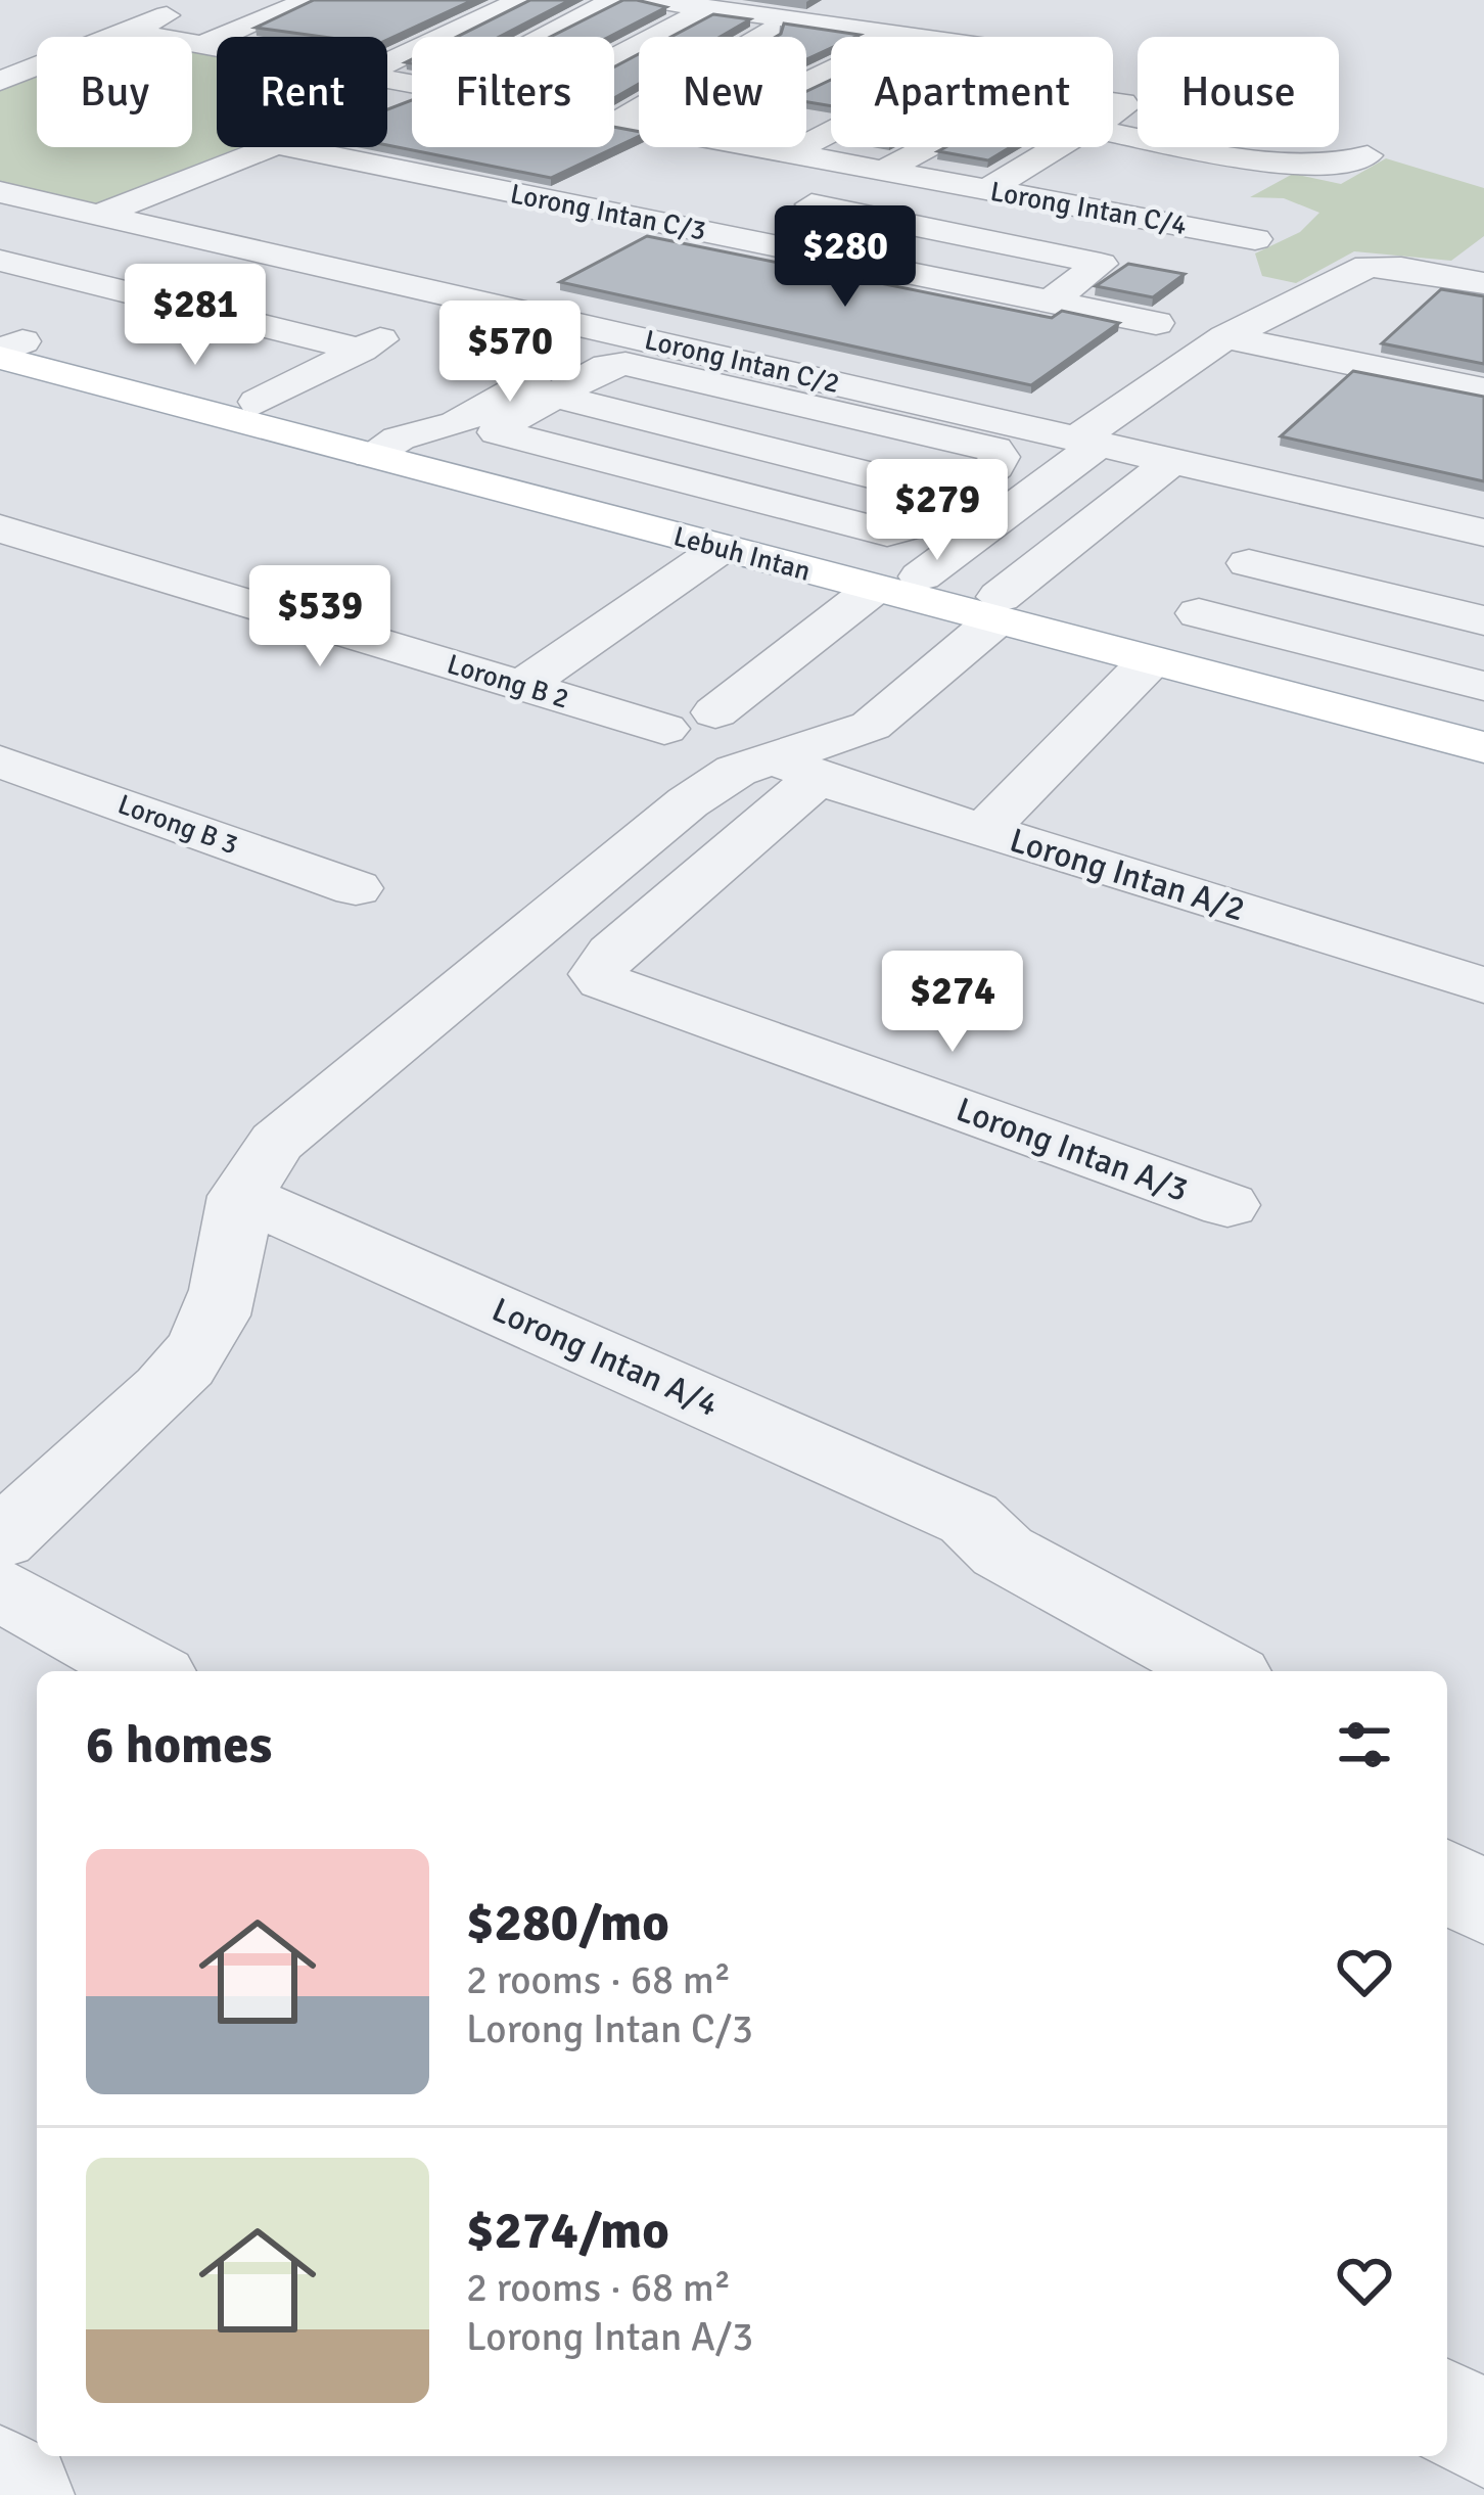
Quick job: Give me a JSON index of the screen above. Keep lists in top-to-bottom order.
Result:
{
  "streets": {
    "main road": ["Lebuh Intan"],
    "street": [
      "Lorong Intan C/4",
      "Lorong Intan C/3",
      "Lorong Intan C/2",
      "Lorong B 2",
      "Lorong B 3",
      "Lorong Intan A/2",
      "Lorong Intan A/3",
      "Lorong Intan A/4"
    ]
  },
  "crossings": [
    ["Lorong Intan A/2", "Lorong Intan A/3"]
  ],
  "page": {
    "chip": [
      "Buy",
      "Rent",
      "Filters",
      "New",
      "Apartment",
      "House"
    ],
    "price": [
      "$280",
      "$281",
      "$570",
      "$279",
      "$539",
      "$274"
    ],
    "heading": "6 homes",
    "list": [
      {
        "name": "$280/mo",
        "note": "2 rooms · 68 m² · Lorong Intan C/3"
      },
      {
        "name": "$274/mo",
        "note": "2 rooms · 68 m² · Lorong Intan A/3"
      }
    ]
  }
}
